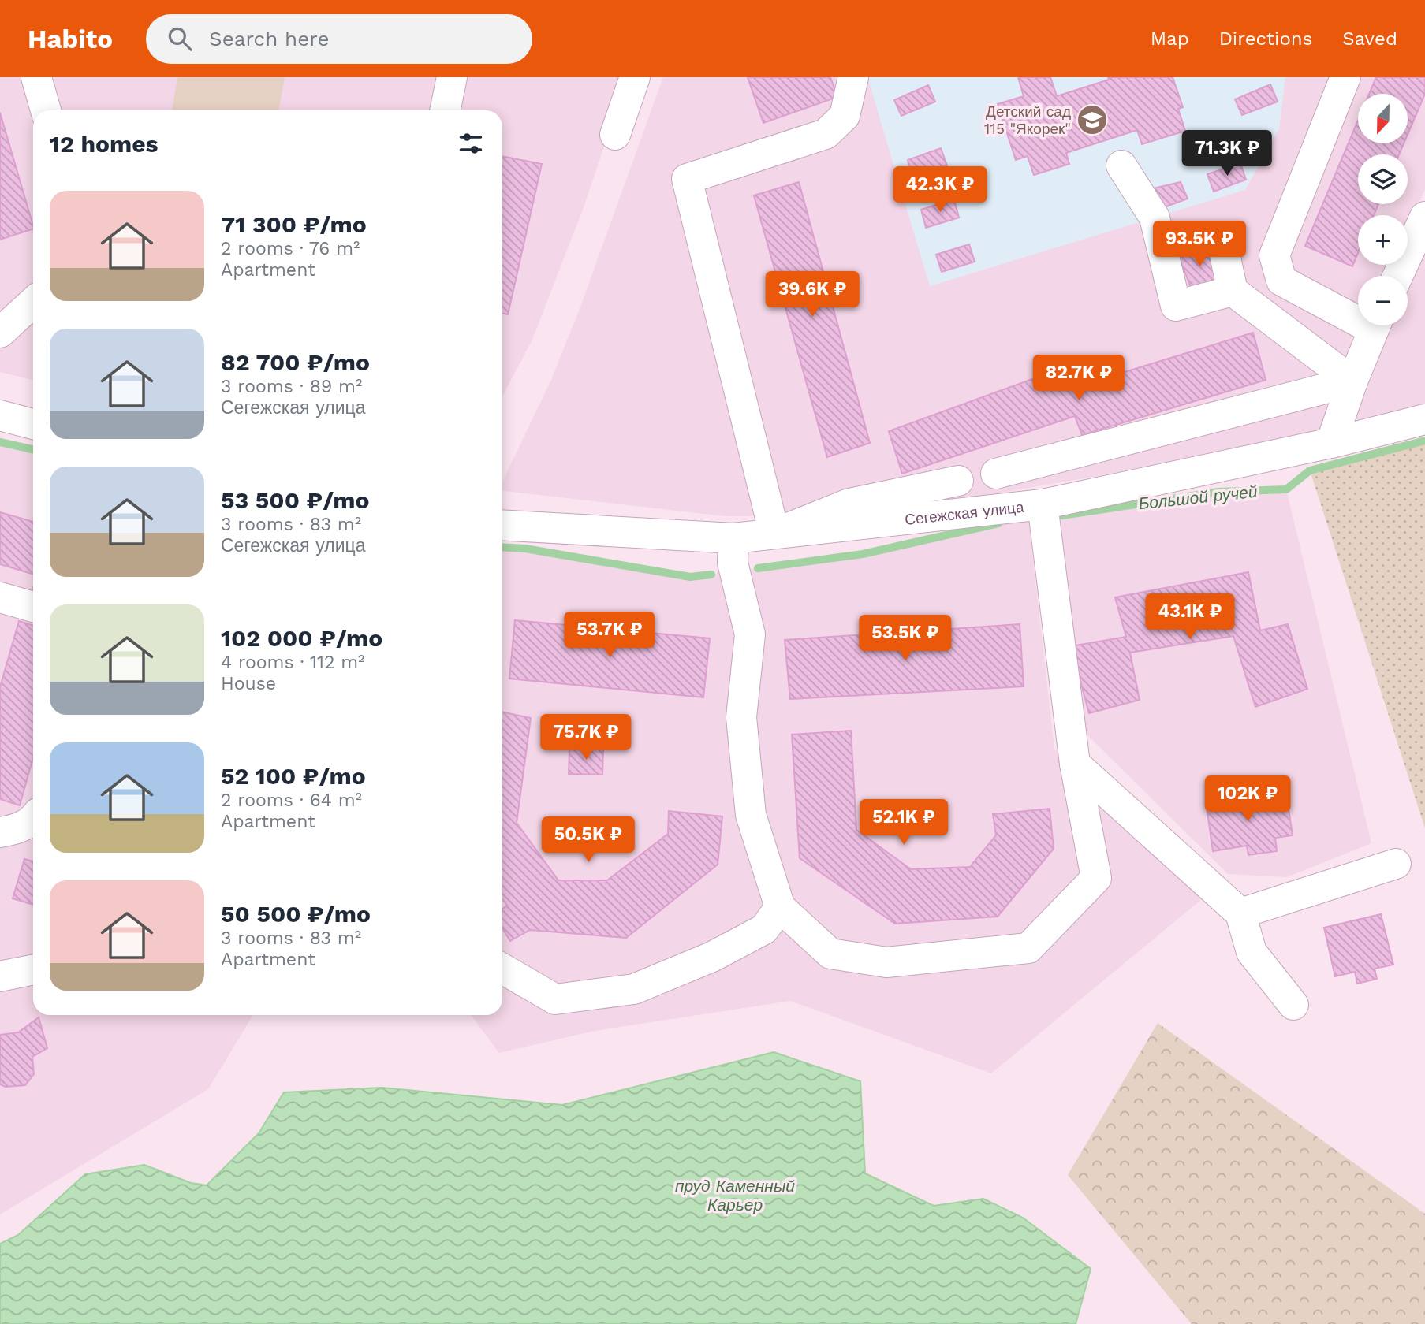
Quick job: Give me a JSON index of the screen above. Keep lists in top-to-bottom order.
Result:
{
  "streets": {
    "street": ["Сегежская улица"]
  },
  "water": ["Большой ручей", "пруд Каменный Карьер"],
  "places": {
    "school or university": ["Детский сад 115 \"Якорек\""]
  },
  "north": "bottom",
  "page": {
    "header": "Habito",
    "search": "Search here",
    "nav": ["Map", "Directions", "Saved"],
    "map_buttons": ["+", "−"],
    "heading": "12 homes",
    "price": [
      "71.3K ₽",
      "42.3K ₽",
      "93.5K ₽",
      "39.6K ₽",
      "82.7K ₽",
      "43.1K ₽",
      "53.7K ₽",
      "53.5K ₽",
      "75.7K ₽",
      "102K ₽",
      "52.1K ₽",
      "50.5K ₽"
    ],
    "list": [
      {
        "name": "71 300 ₽/mo",
        "note": "2 rooms · 76 m² · Apartment"
      },
      {
        "name": "82 700 ₽/mo",
        "note": "3 rooms · 89 m² · Сегежская улица"
      },
      {
        "name": "53 500 ₽/mo",
        "note": "3 rooms · 83 m² · Сегежская улица"
      },
      {
        "name": "102 000 ₽/mo",
        "note": "4 rooms · 112 m² · House"
      },
      {
        "name": "52 100 ₽/mo",
        "note": "2 rooms · 64 m² · Apartment"
      },
      {
        "name": "50 500 ₽/mo",
        "note": "3 rooms · 83 m² · Apartment"
      }
    ]
  }
}
